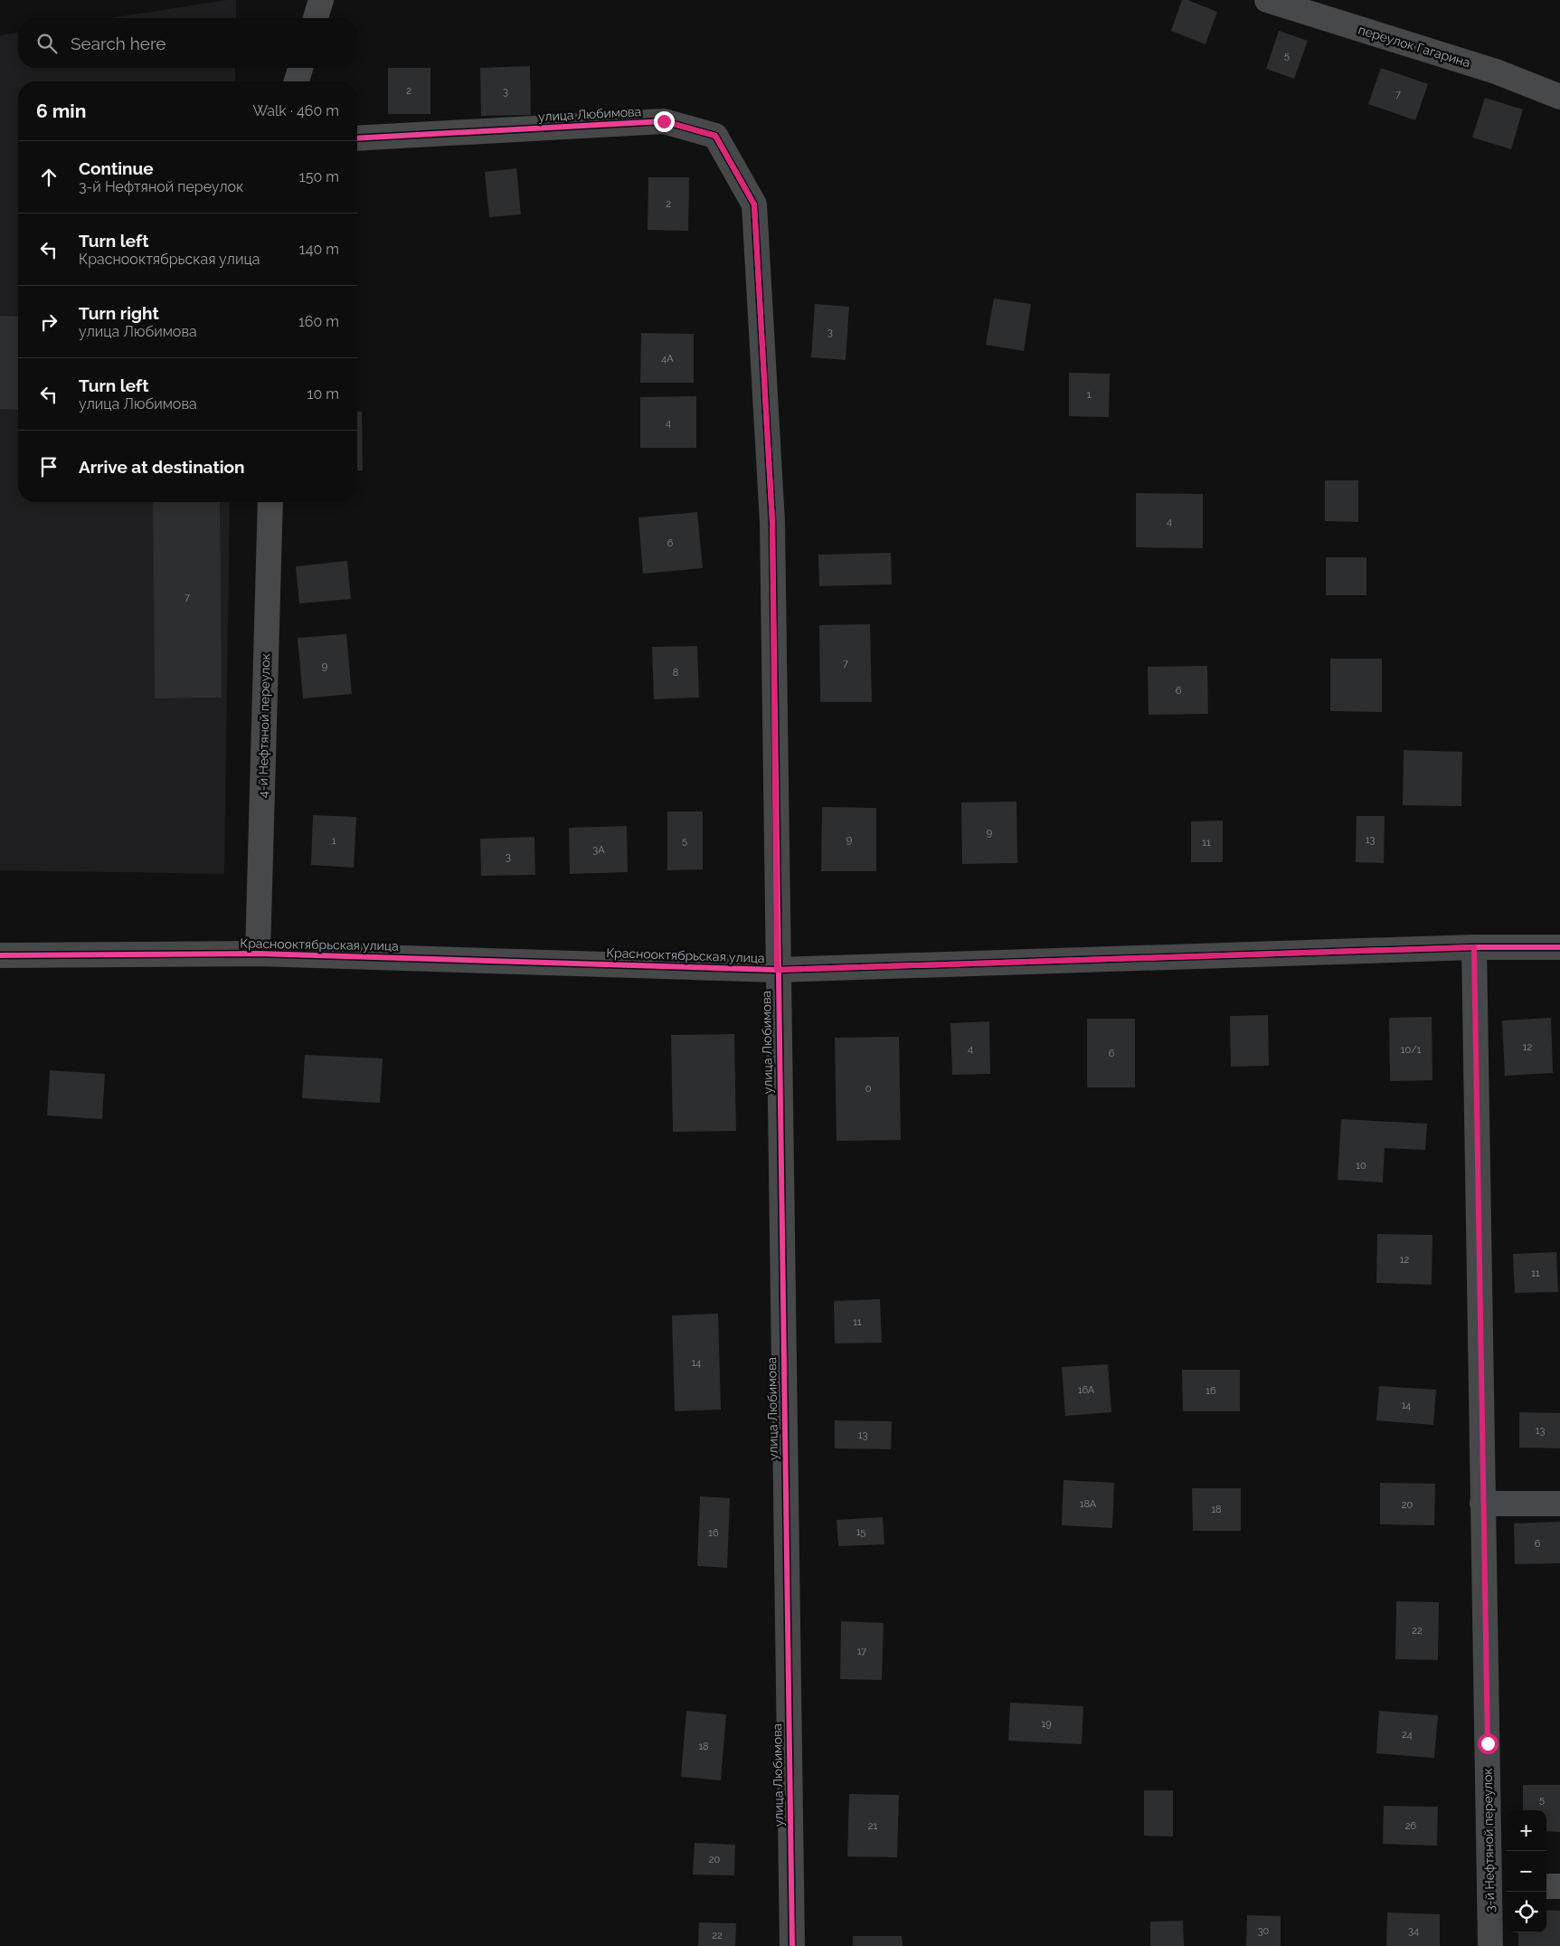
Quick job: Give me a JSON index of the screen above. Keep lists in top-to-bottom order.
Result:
{
  "streets": {
    "street": [
      "переулок Гагарина",
      "улица Любимова",
      "4-й Нефтяной переулок",
      "Краснооктябрьская улица",
      "3-й Нефтяной переулок"
    ]
  },
  "crossings": [
    ["улица Любимова", "Краснооктябрьская улица"],
    ["4-й Нефтяной переулок", "Краснооктябрьская улица"],
    ["Краснооктябрьская улица", "3-й Нефтяной переулок"]
  ],
  "house_numbers": [
    "5",
    "2",
    "3",
    "7",
    "2",
    "3",
    "4А",
    "1",
    "4",
    "4",
    "6",
    "7",
    "7",
    "9",
    "8",
    "6",
    "9",
    "9",
    "13",
    "1",
    "5",
    "11",
    "3А",
    "3",
    "12",
    "4",
    "10/1",
    "6",
    "0",
    "10",
    "12",
    "11",
    "11",
    "14",
    "16А",
    "16",
    "14",
    "13",
    "13",
    "18А",
    "20",
    "18",
    "15",
    "16",
    "6",
    "22",
    "17",
    "19",
    "24",
    "18",
    "5",
    "21",
    "26",
    "20",
    "30",
    "34",
    "22"
  ],
  "page": {
    "search": "Search here",
    "heading": ["6 min", "Walk · 460 m"],
    "list": [
      ["Continue", "3-й Нефтяной переулок", "150 m"],
      ["Turn left", "Краснооктябрьская улица", "140 m"],
      ["Turn right", "улица Любимова", "160 m"],
      ["Turn left", "улица Любимова", "10 m"],
      "Arrive at destination"
    ],
    "map_buttons": ["+", "−"]
  }
}
